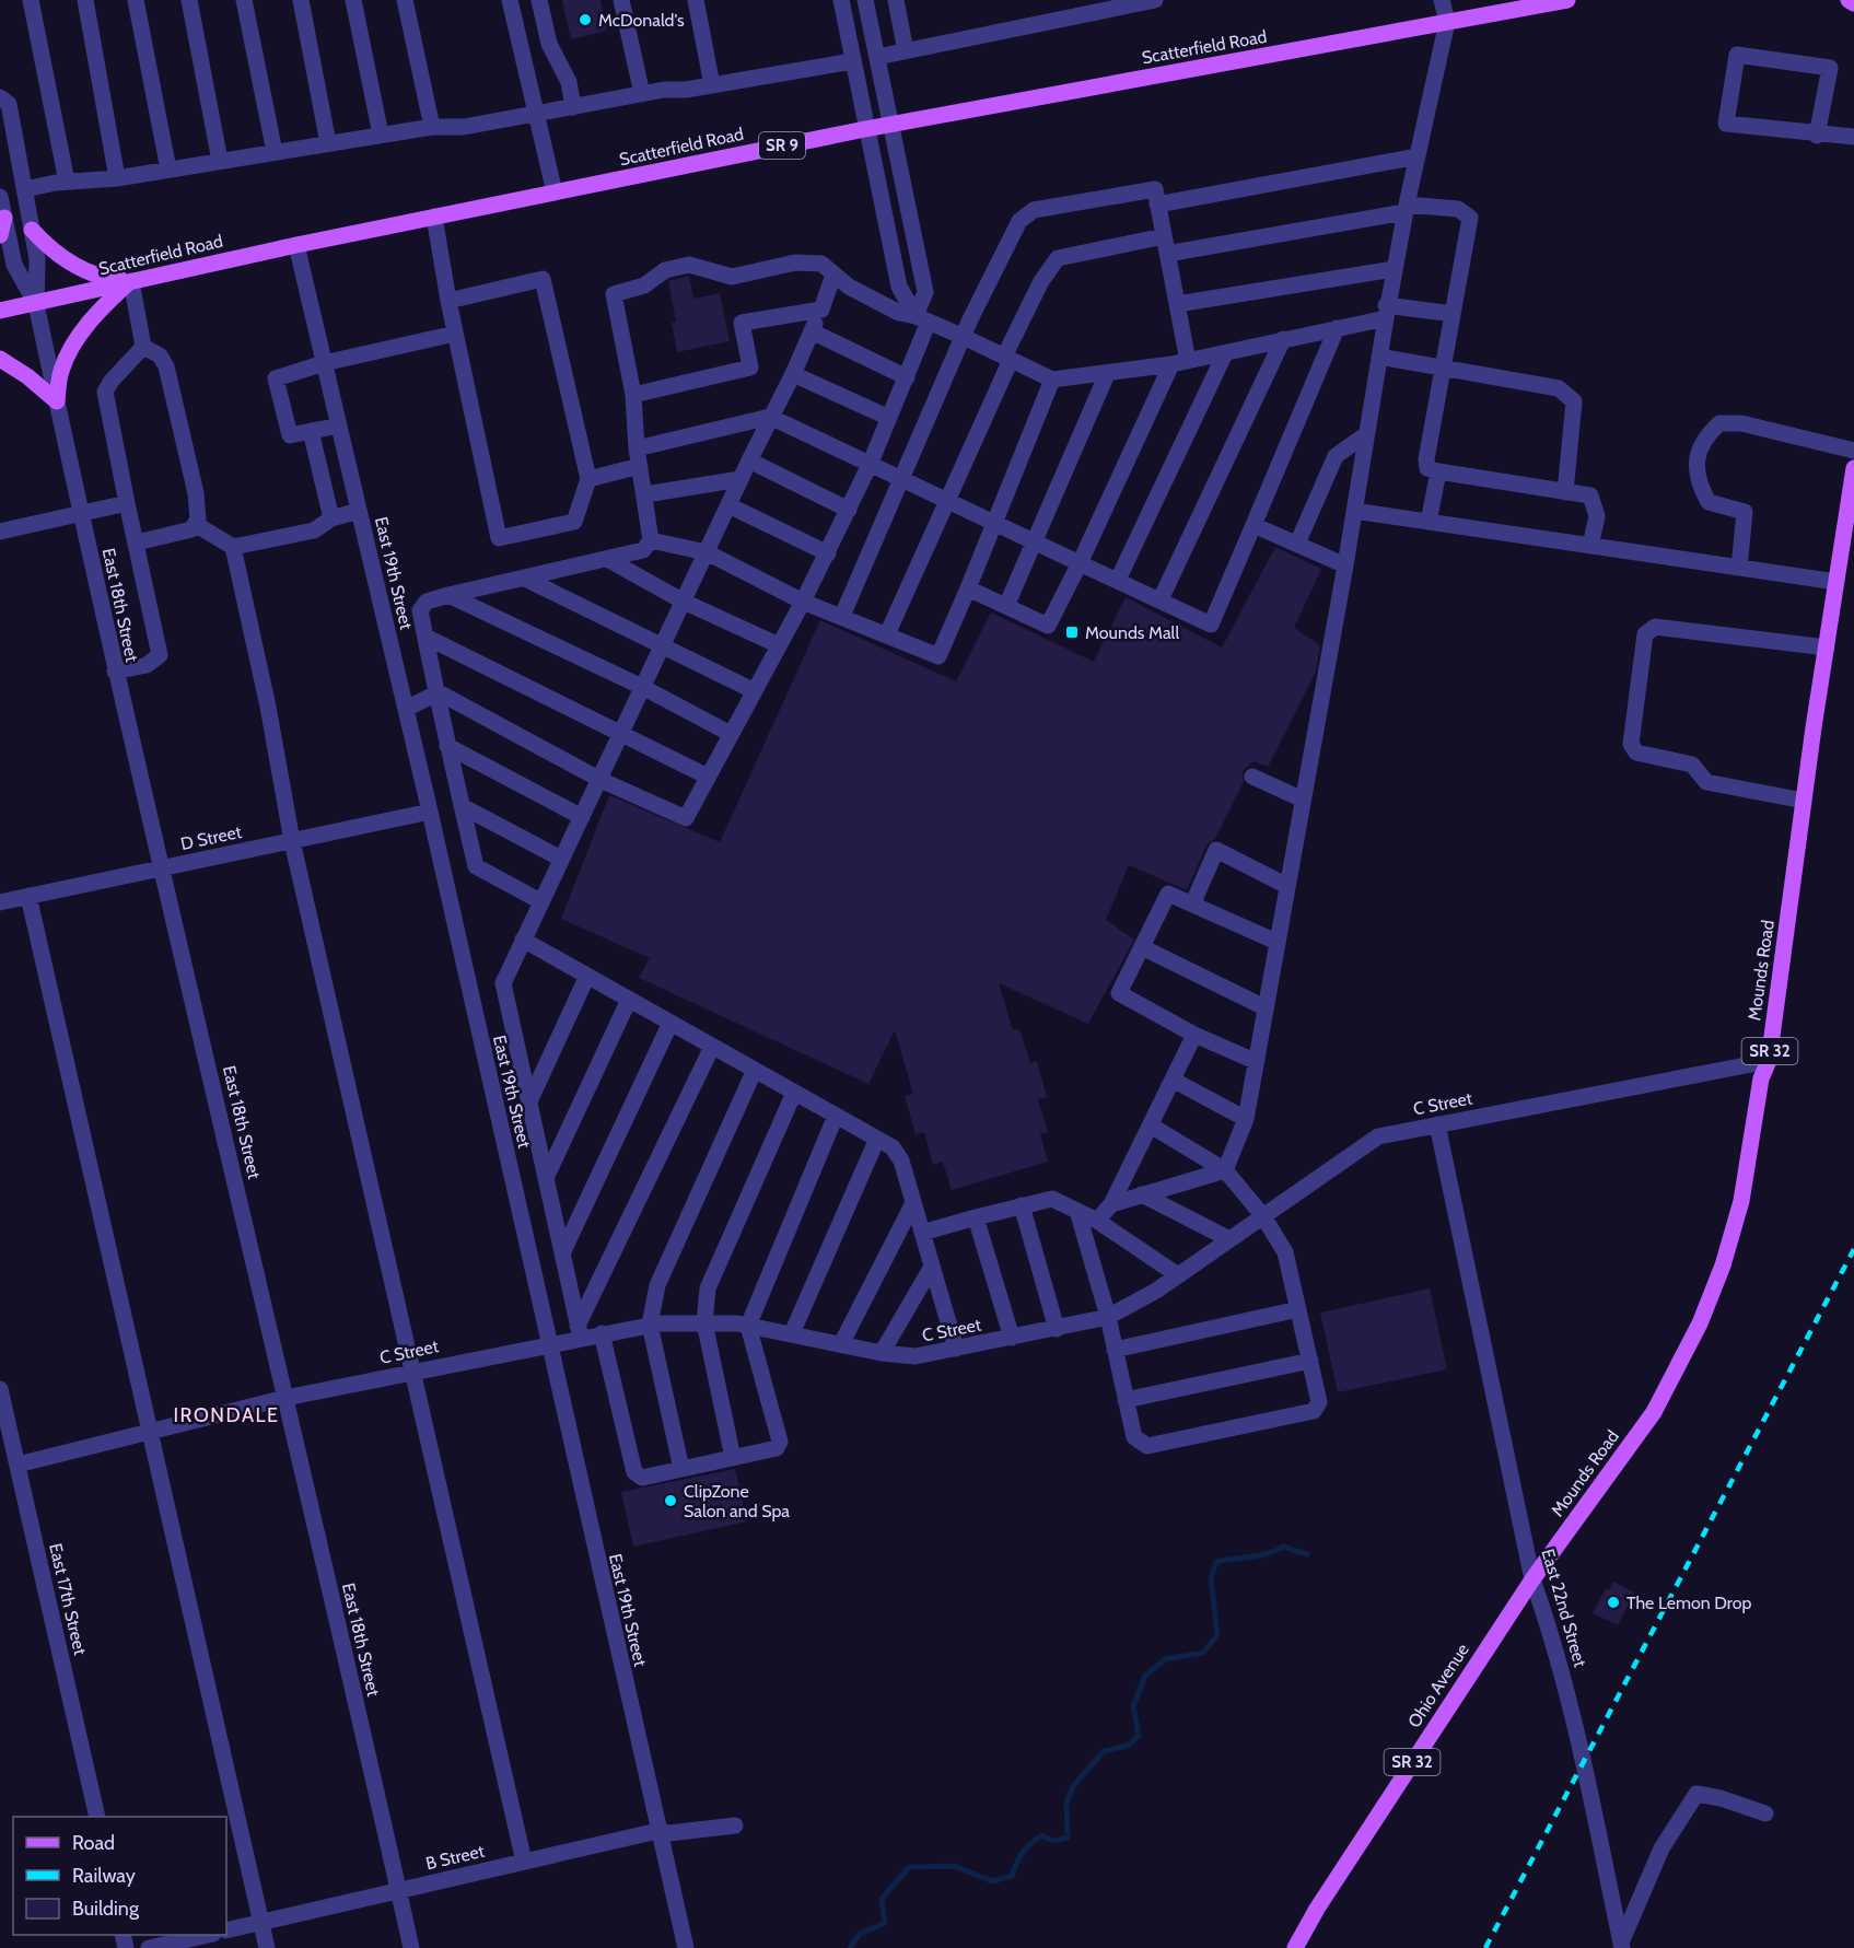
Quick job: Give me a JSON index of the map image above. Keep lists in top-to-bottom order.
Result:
{
  "streets": {
    "main road": [
      "Scatterfield Road",
      "SR 9",
      "Mounds Road",
      "SR 32",
      "Ohio Avenue"
    ],
    "street": [
      "East 19th Street",
      "East 18th Street",
      "D Street",
      "C Street",
      "East 17th Street",
      "East 22nd Street",
      "B Street"
    ]
  },
  "crossings": [
    ["Scatterfield Road", "East 19th Street"],
    ["Scatterfield Road", "East 18th Street"],
    ["East 19th Street", "D Street"],
    ["East 19th Street", "C Street"],
    ["East 19th Street", "B Street"],
    ["East 18th Street", "D Street"],
    ["East 18th Street", "C Street"],
    ["East 18th Street", "B Street"],
    ["Mounds Road", "C Street"],
    ["Mounds Road", "East 22nd Street"],
    ["Mounds Road", "Ohio Avenue"],
    ["C Street", "East 17th Street"],
    ["C Street", "East 22nd Street"],
    ["East 22nd Street", "Ohio Avenue"]
  ],
  "districts": ["IRONDALE"],
  "places": {
    "other": ["McDonald's", "ClipZone Salon and Spa", "The Lemon Drop"],
    "transit": ["Mounds Mall"]
  },
  "legend": ["Road", "Railway", "Building"]
}
